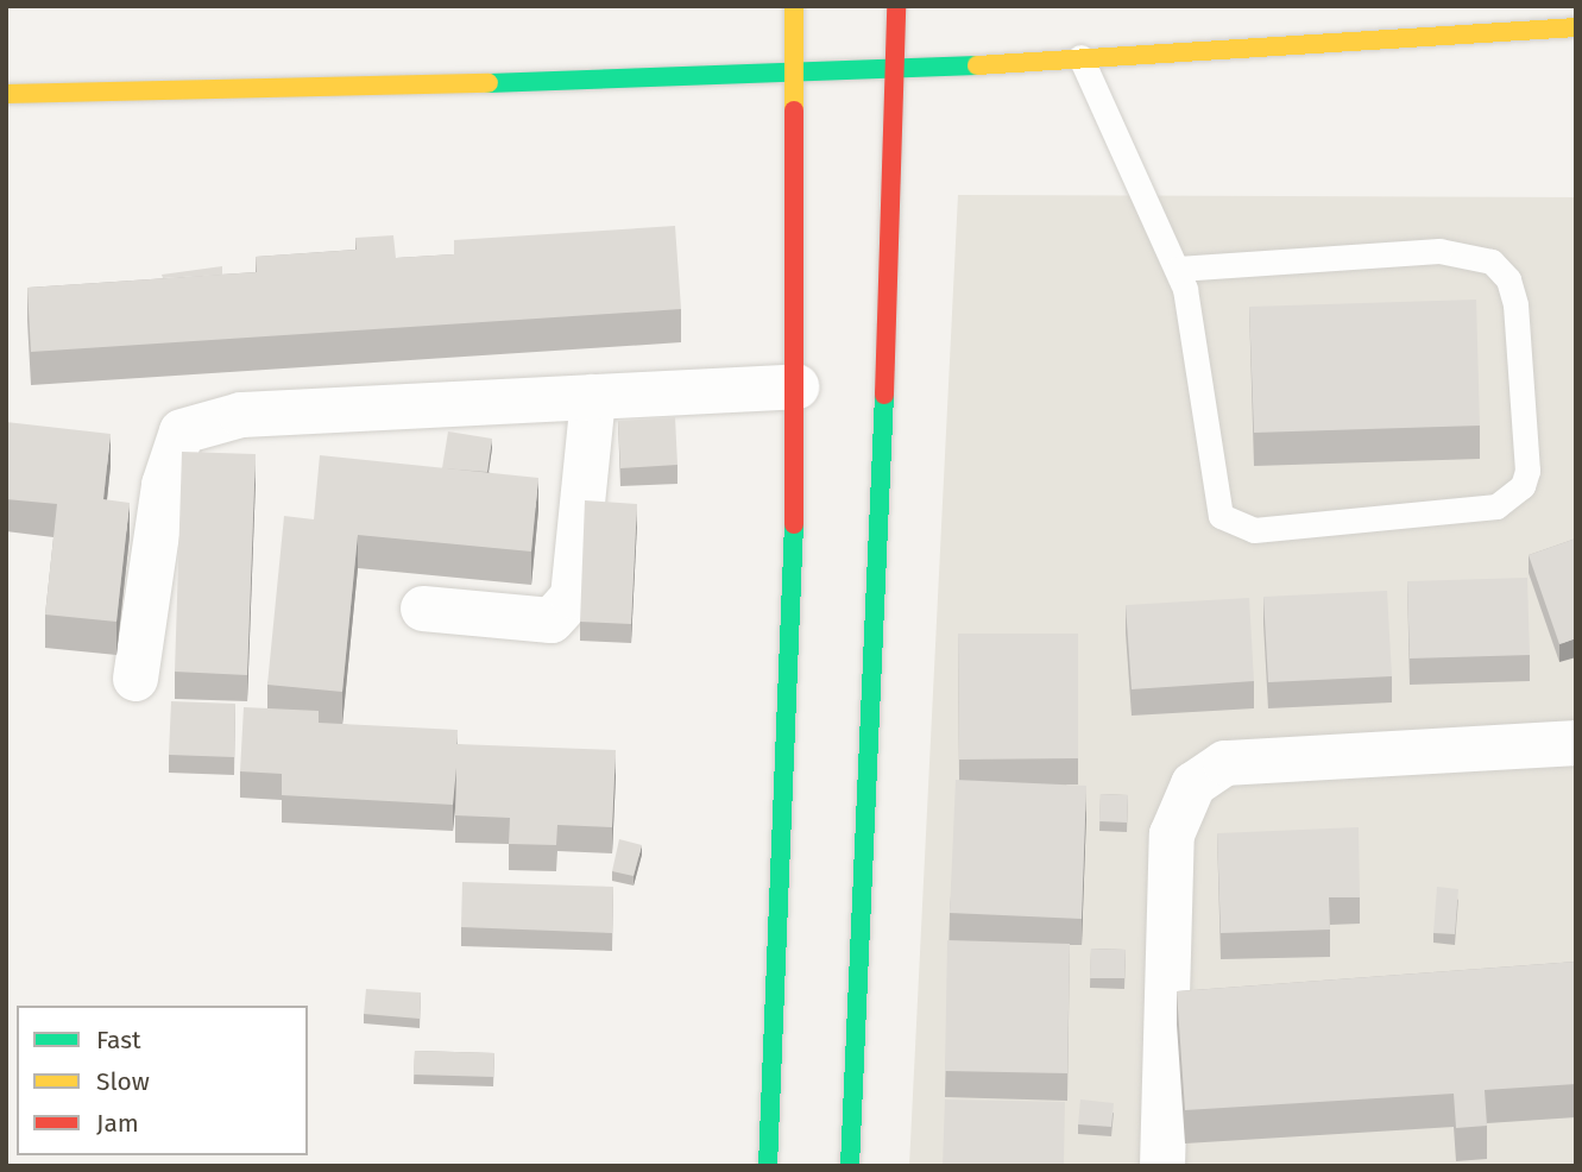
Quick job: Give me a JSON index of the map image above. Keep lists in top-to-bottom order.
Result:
{
  "legend": ["Fast", "Slow", "Jam"]
}
